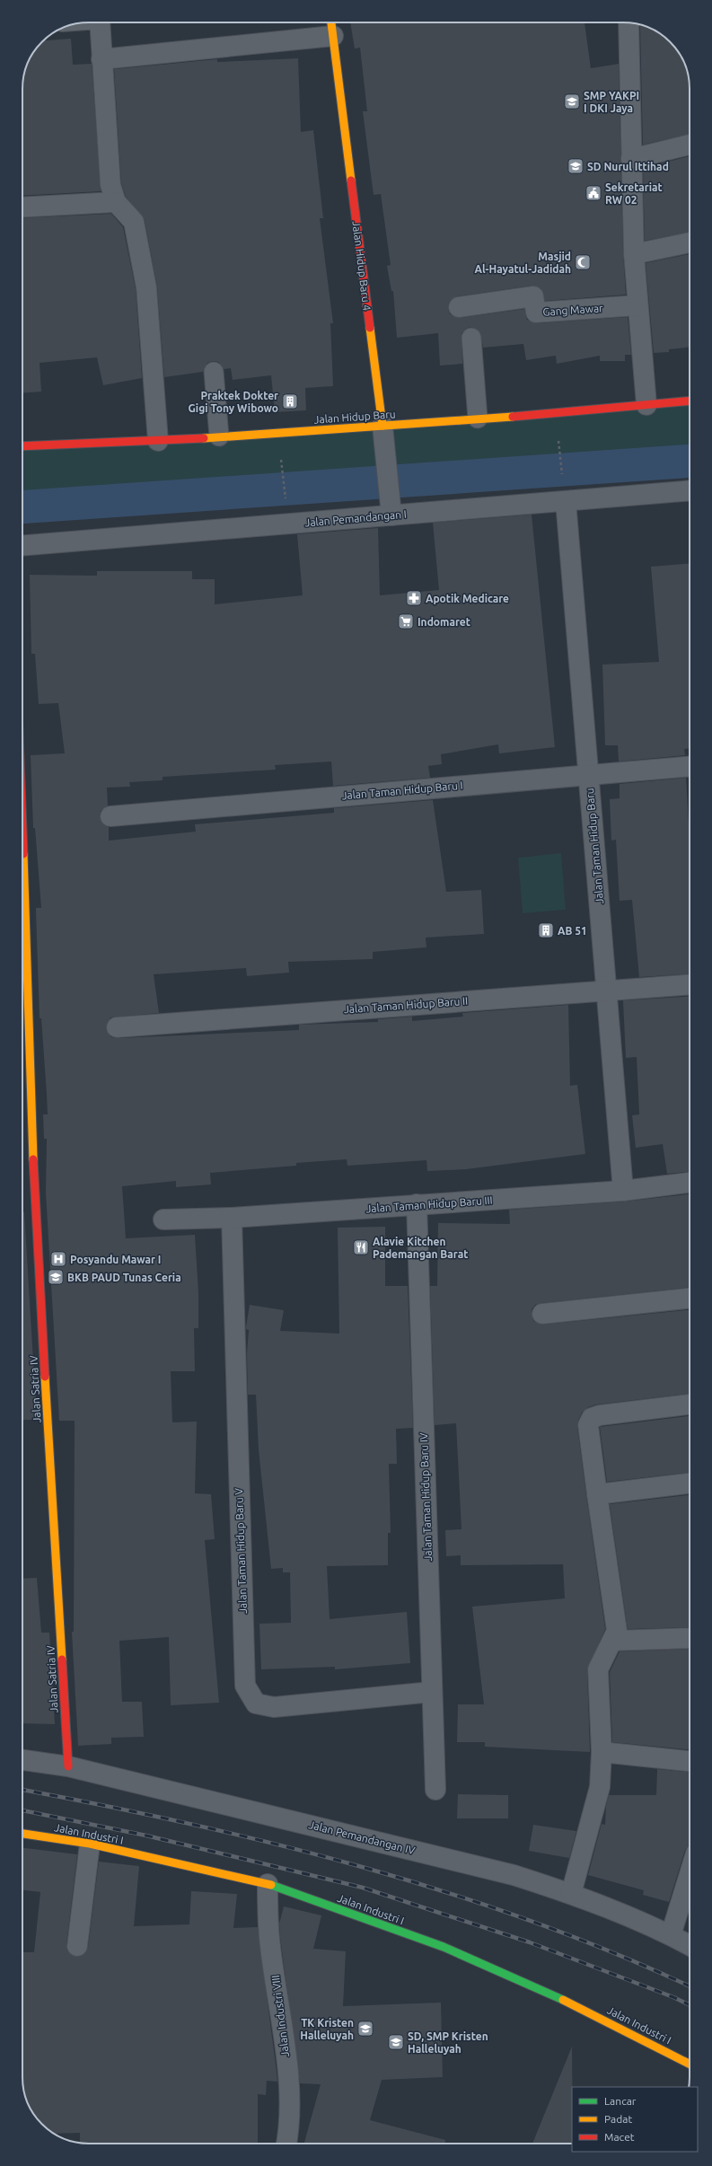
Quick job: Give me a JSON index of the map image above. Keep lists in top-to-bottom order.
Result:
{
  "streets": {
    "street": [
      "Jalan Hidup Baru 4",
      "Gang Mawar",
      "Jalan Hidup Baru",
      "Jalan Pemandangan I",
      "Jalan Taman Hidup Baru I",
      "Jalan Taman Hidup Baru",
      "Jalan Taman Hidup Baru II",
      "Jalan Taman Hidup Baru III",
      "Jalan Satria IV",
      "Jalan Taman Hidup Baru IV",
      "Jalan Taman Hidup Baru V",
      "Jalan Industri I",
      "Jalan Pemandangan IV",
      "Jalan Industri VIII"
    ]
  },
  "crossings": [
    ["Jalan Hidup Baru 4", "Jalan Hidup Baru"],
    ["Jalan Hidup Baru 4", "Jalan Pemandangan I"],
    ["Jalan Pemandangan I", "Jalan Taman Hidup Baru"],
    ["Jalan Taman Hidup Baru I", "Jalan Taman Hidup Baru"],
    ["Jalan Taman Hidup Baru", "Jalan Taman Hidup Baru II"],
    ["Jalan Taman Hidup Baru", "Jalan Taman Hidup Baru III"],
    ["Jalan Taman Hidup Baru III", "Jalan Taman Hidup Baru IV"],
    ["Jalan Taman Hidup Baru III", "Jalan Taman Hidup Baru V"],
    ["Jalan Satria IV", "Jalan Pemandangan IV"],
    ["Jalan Taman Hidup Baru IV", "Jalan Taman Hidup Baru V"],
    ["Jalan Industri I", "Jalan Industri VIII"]
  ],
  "places": {
    "school or university": [
      "SMP YAKPI I DKI Jaya",
      "SD Nurul Ittihad",
      "BKB PAUD Tunas Ceria",
      "TK Kristen Halleluyah",
      "SD, SMP Kristen Halleluyah"
    ],
    "public building": ["Sekretariat RW 02"],
    "mosque": ["Masjid Al-Hayatul-Jadidah"],
    "building": ["Praktek Dokter Gigi Tony Wibowo", "AB 51"],
    "pharmacy": ["Apotik Medicare"],
    "supermarket": ["Indomaret"],
    "restaurant": ["Alavie Kitchen Pademangan Barat"],
    "hospital": ["Posyandu Mawar I"]
  },
  "legend": ["Lancar", "Padat", "Macet"]
}
